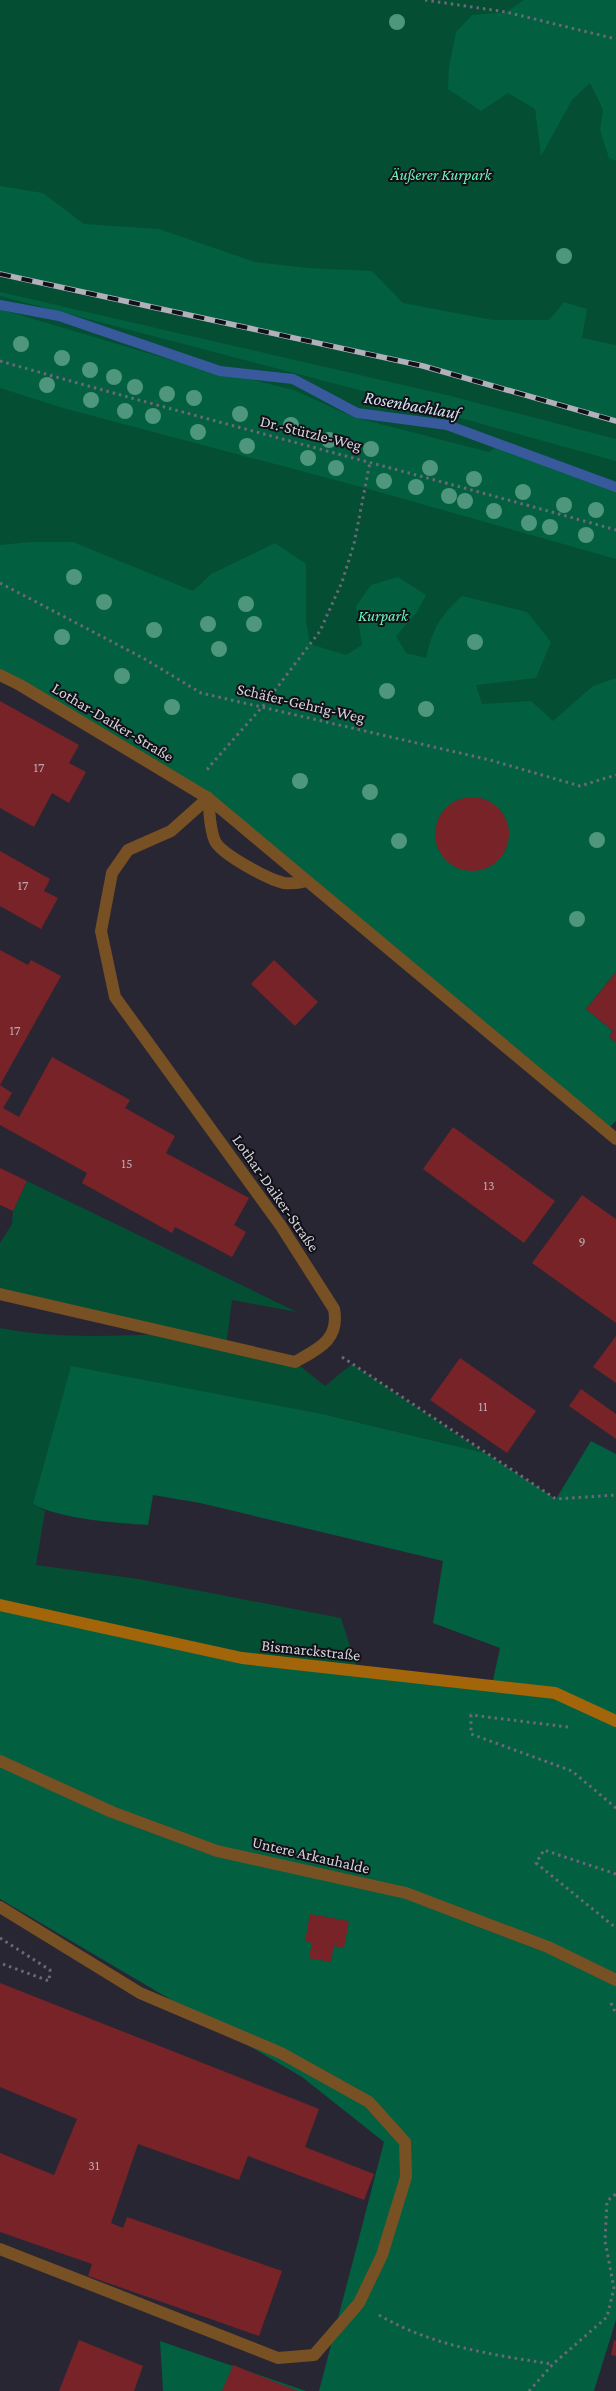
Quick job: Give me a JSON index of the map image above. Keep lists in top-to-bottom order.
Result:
{
  "streets": {
    "street": ["Lothar-Daiker-Straße", "Bismarckstraße", "Untere Arkauhalde"],
    "path": ["Dr.-Stützle-Weg", "Schäfer-Gehrig-Weg"]
  },
  "water": ["Rosenbachlauf"],
  "parks": ["Äußerer Kurpark", "Kurpark"],
  "house_numbers": [
    "17",
    "17",
    "17",
    "15",
    "13",
    "9",
    "11",
    "31"
  ]
}
